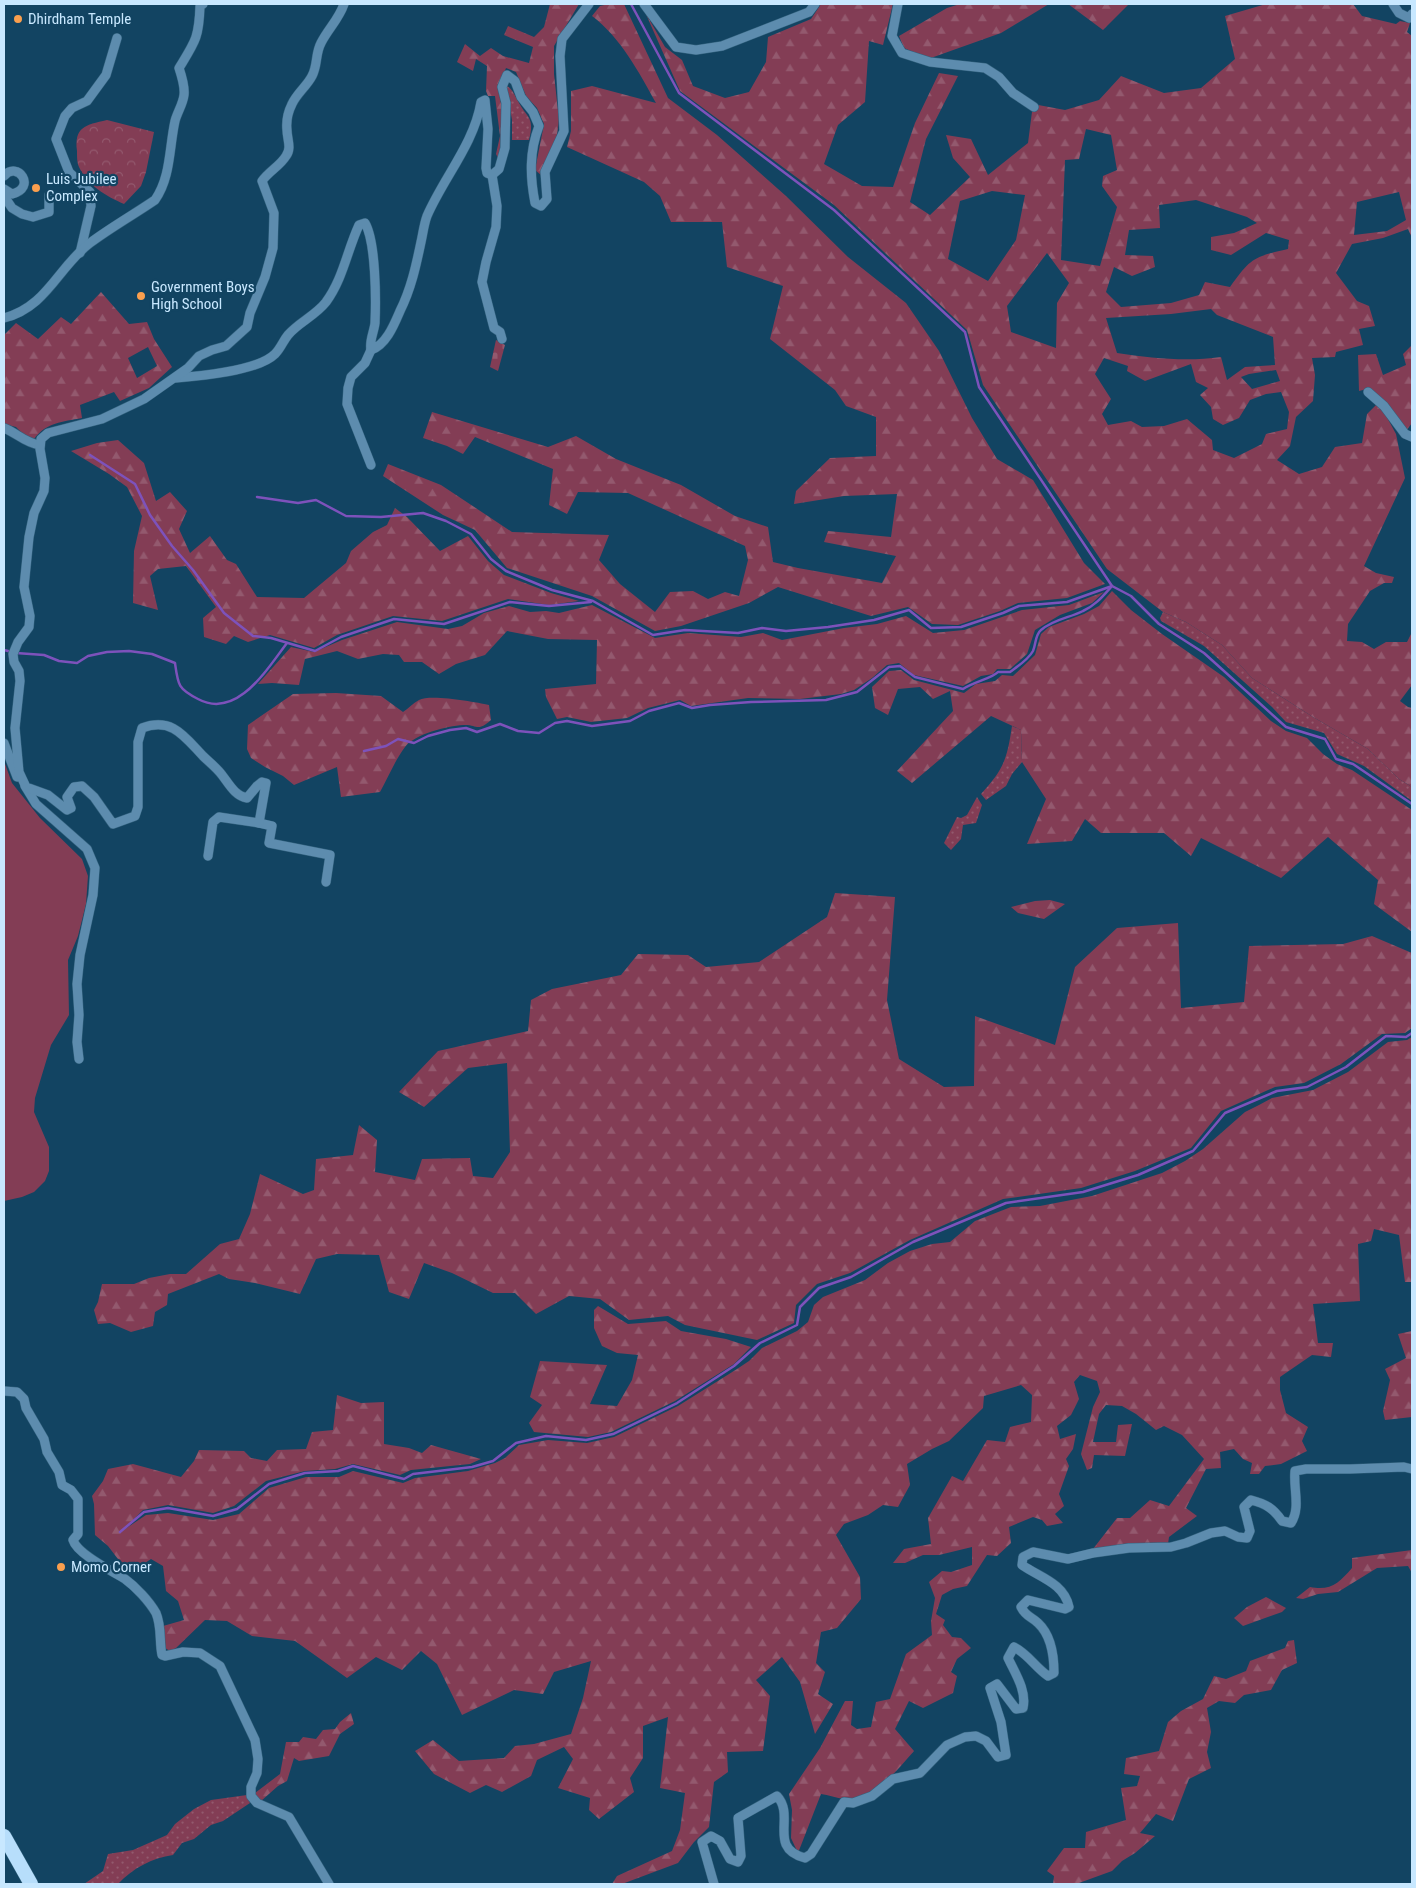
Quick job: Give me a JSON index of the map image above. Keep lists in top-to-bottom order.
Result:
{
  "places": [
    "Dhirdham Temple",
    "Luis Jubilee Complex",
    "Government Boys High School",
    "Momo Corner"
  ]
}
